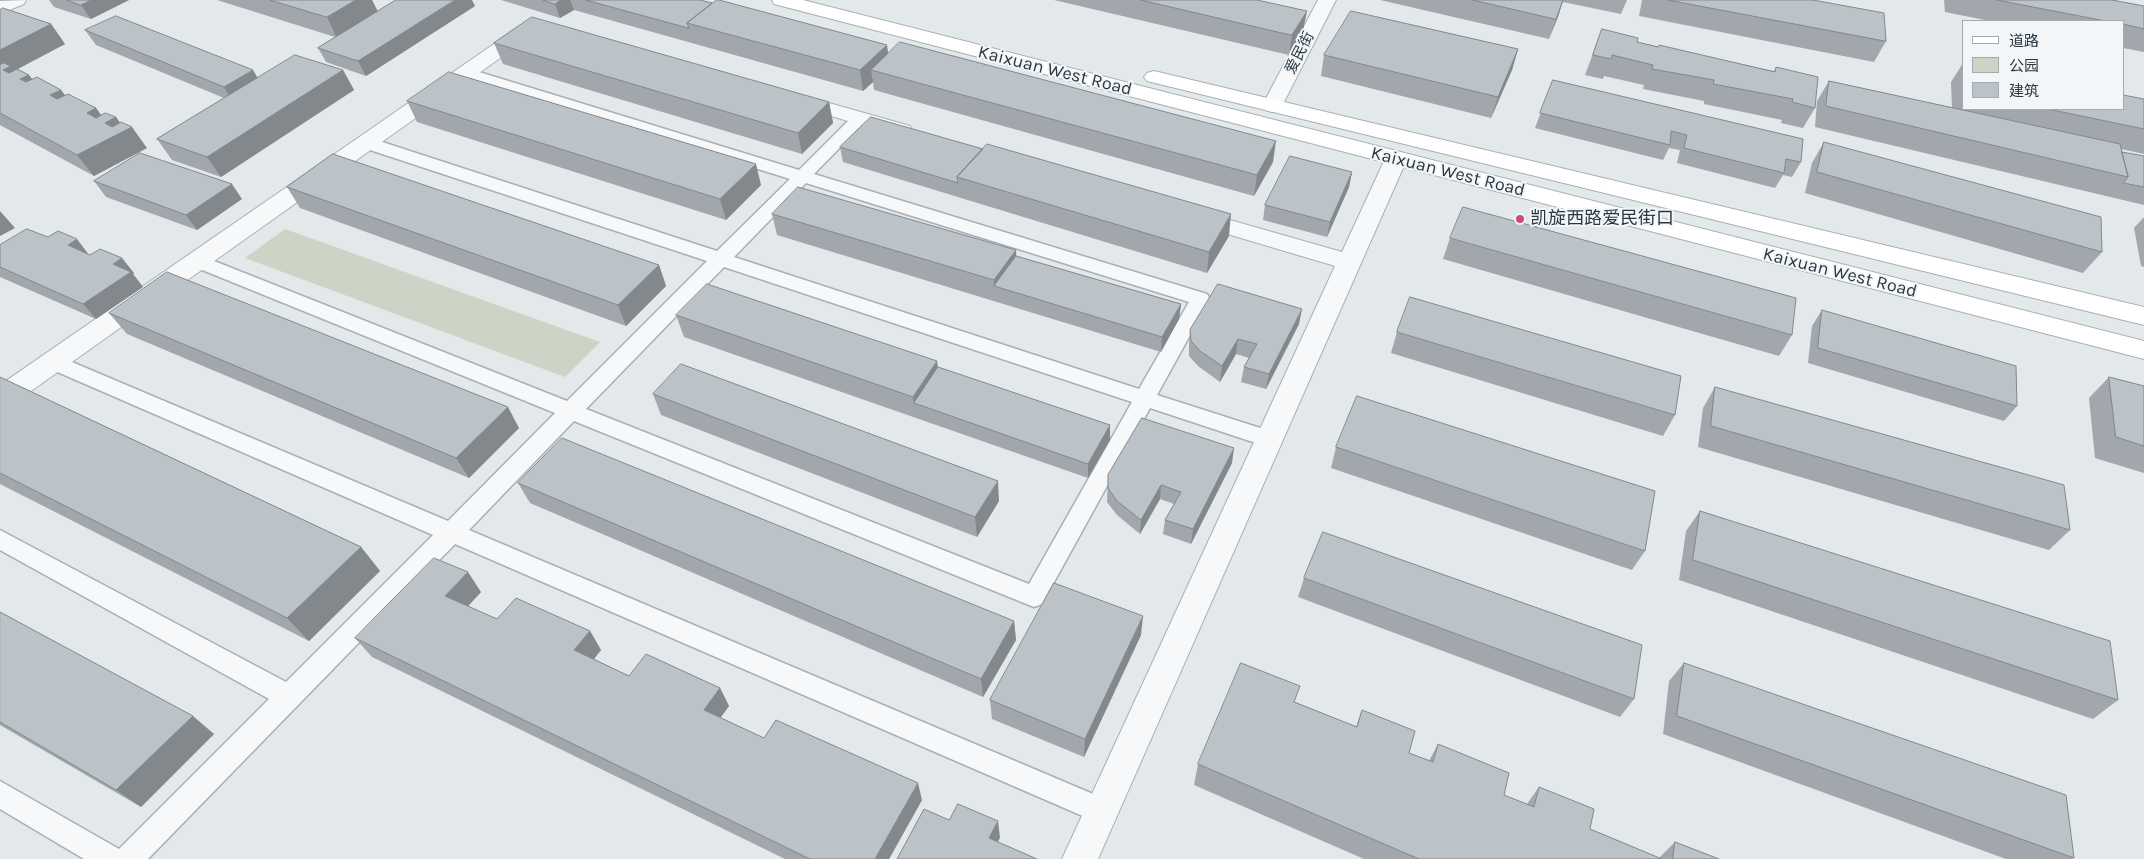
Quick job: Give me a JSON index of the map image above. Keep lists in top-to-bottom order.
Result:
{
  "streets": {
    "main road": ["Kaixuan West Road"],
    "street": ["爱民街"]
  },
  "crossings": [
    ["爱民街", "Kaixuan West Road"]
  ],
  "places": ["凯旋西路爱民街口"],
  "legend": ["道路", "公园", "建筑"]
}
